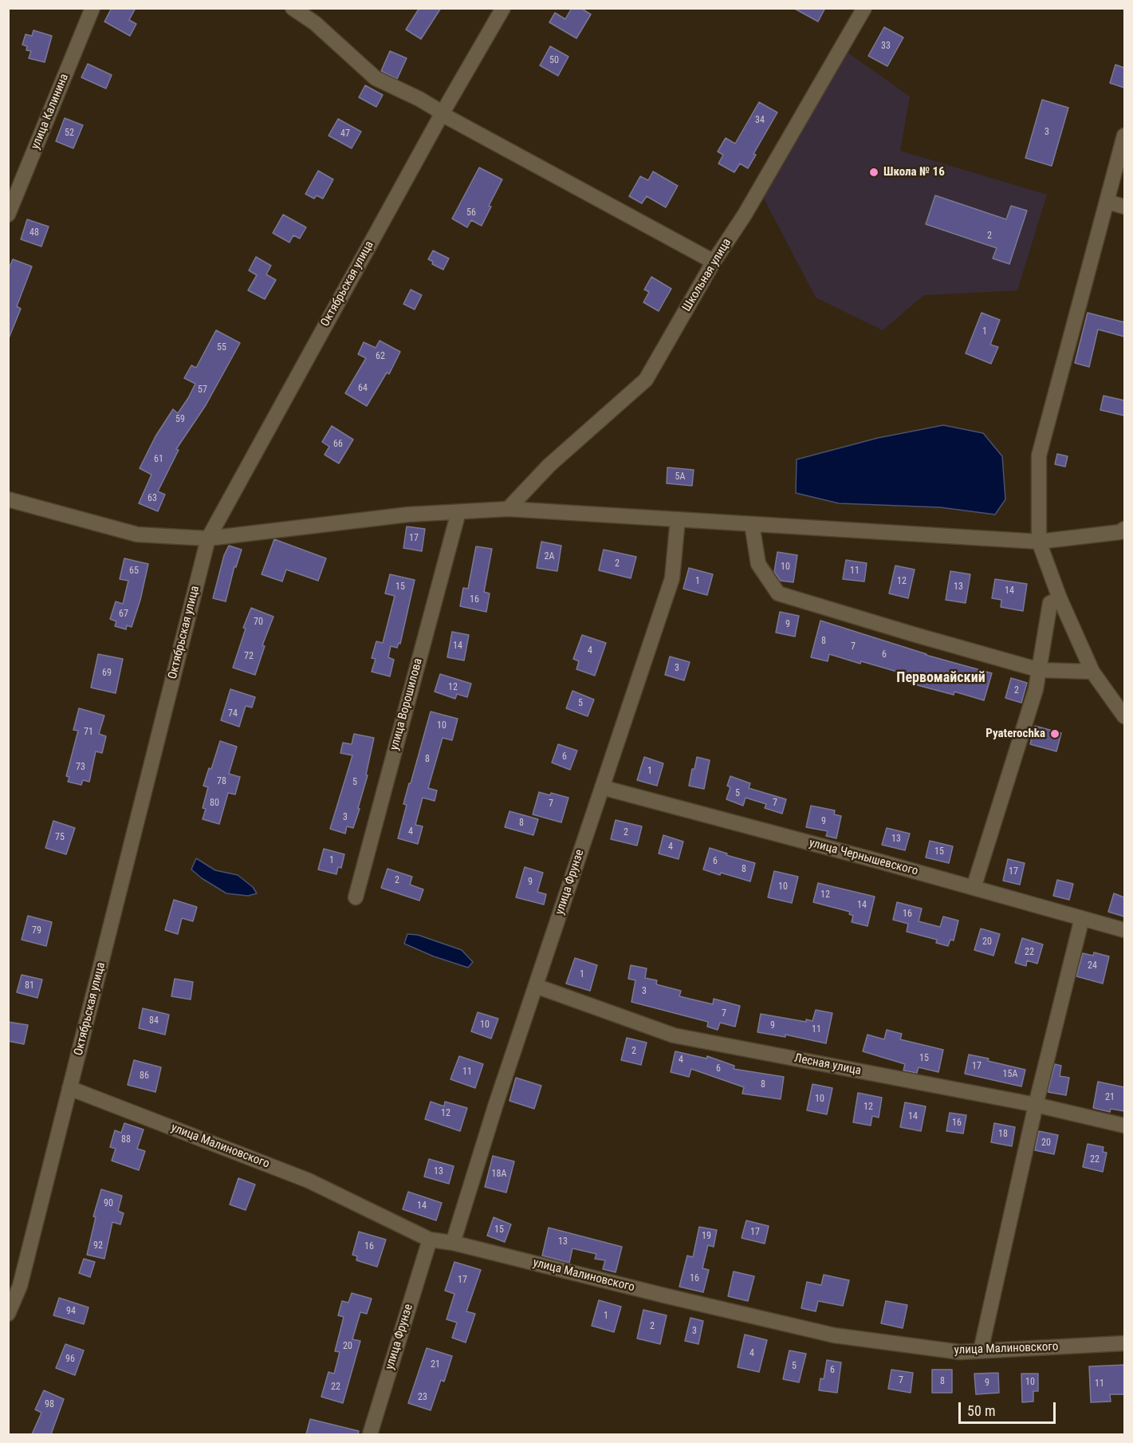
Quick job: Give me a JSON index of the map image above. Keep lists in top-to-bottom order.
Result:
{
  "streets": {
    "street": [
      "улица Калинина",
      "Школьная улица",
      "Октябрьская улица",
      "улица Ворошилова",
      "улица Чернышевского",
      "улица Фрунзе",
      "Лесная улица",
      "улица Малиновского"
    ]
  },
  "crossings": [
    ["Октябрьская улица", "улица Малиновского"],
    ["улица Чернышевского", "улица Фрунзе"],
    ["улица Фрунзе", "Лесная улица"],
    ["улица Фрунзе", "улица Малиновского"]
  ],
  "districts": ["Первомайский"],
  "places": ["Школа № 16", "Pyaterochka"],
  "house_numbers": [
    "33",
    "50",
    "34",
    "3",
    "52",
    "47",
    "56",
    "48",
    "2",
    "1",
    "55",
    "62",
    "64",
    "57",
    "59",
    "66",
    "61",
    "5А",
    "63",
    "17",
    "2А",
    "2",
    "10",
    "65",
    "11",
    "1",
    "12",
    "15",
    "13",
    "14",
    "16",
    "67",
    "70",
    "9",
    "8",
    "14",
    "7",
    "4",
    "6",
    "72",
    "3",
    "69",
    "12",
    "2",
    "5",
    "74",
    "10",
    "71",
    "6",
    "8",
    "73",
    "1",
    "78",
    "5",
    "5",
    "80",
    "7",
    "7",
    "3",
    "9",
    "8",
    "4",
    "2",
    "75",
    "13",
    "4",
    "15",
    "1",
    "6",
    "8",
    "17",
    "2",
    "9",
    "10",
    "12",
    "14",
    "16",
    "79",
    "20",
    "22",
    "24",
    "1",
    "81",
    "3",
    "7",
    "84",
    "10",
    "9",
    "11",
    "2",
    "15",
    "4",
    "17",
    "6",
    "11",
    "15А",
    "86",
    "8",
    "21",
    "10",
    "12",
    "12",
    "14",
    "16",
    "18",
    "88",
    "20",
    "22",
    "13",
    "18А",
    "90",
    "14",
    "15",
    "17",
    "19",
    "13",
    "92",
    "16",
    "16",
    "17",
    "94",
    "1",
    "2",
    "3",
    "20",
    "4",
    "96",
    "21",
    "5",
    "6",
    "7",
    "8",
    "10",
    "9",
    "11",
    "22",
    "23",
    "98"
  ],
  "scale_bar": "50 m"
}
